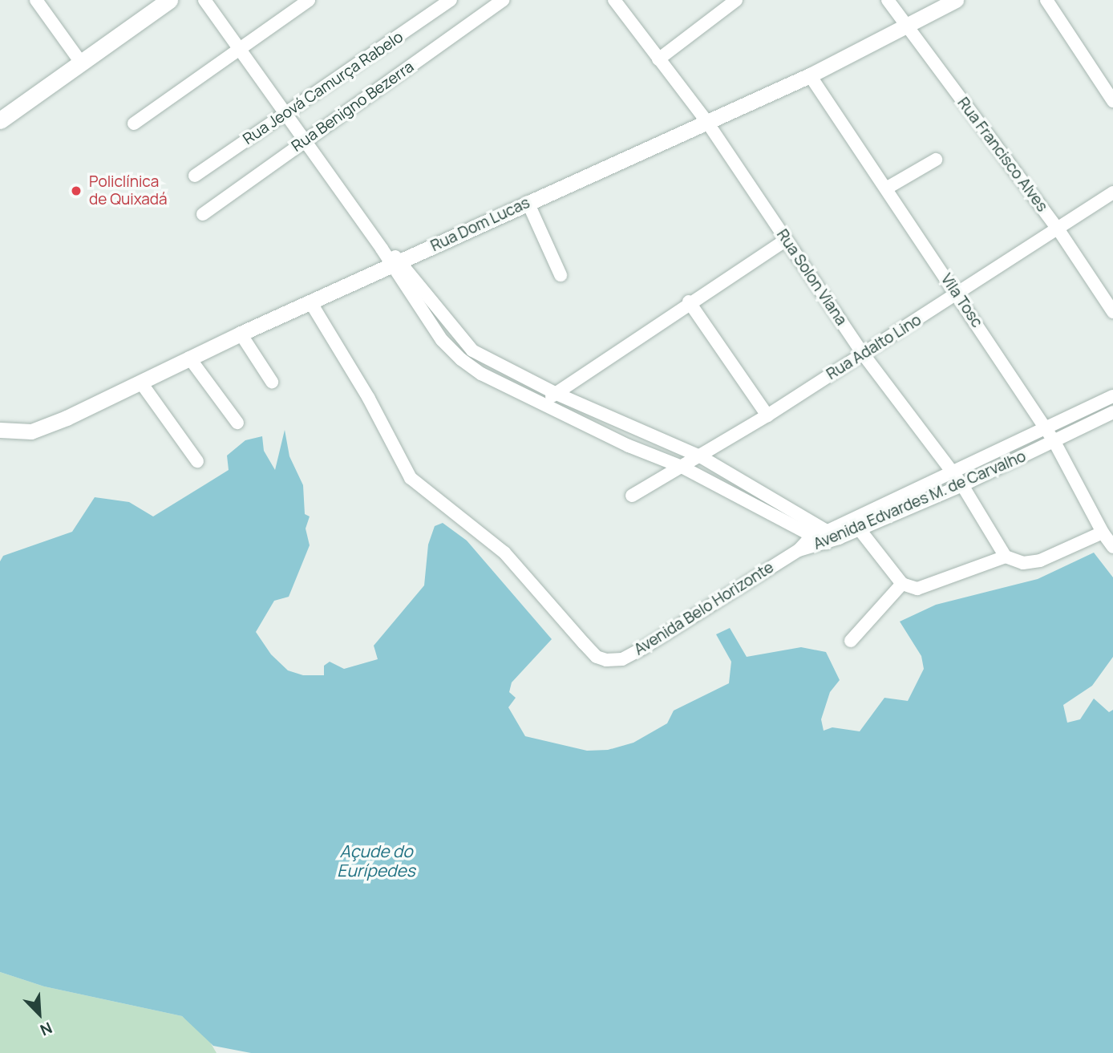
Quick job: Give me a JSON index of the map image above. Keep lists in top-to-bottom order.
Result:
{
  "streets": {
    "street": [
      "Rua Jeová Camurça Rabelo",
      "Rua Benigno Bezerra",
      "Rua Francisco Alves",
      "Rua Dom Lucas",
      "Rua Solon Viana",
      "Vila Tosc",
      "Rua Adalto Lino",
      "Avenida Edvardes M. de Carvalho",
      "Avenida Belo Horizonte"
    ]
  },
  "crossings": [
    ["Rua Francisco Alves", "Rua Dom Lucas"],
    ["Rua Francisco Alves", "Rua Adalto Lino"],
    ["Rua Dom Lucas", "Rua Solon Viana"],
    ["Rua Dom Lucas", "Vila Tosc"],
    ["Rua Dom Lucas", "Avenida Belo Horizonte"],
    ["Rua Solon Viana", "Rua Adalto Lino"],
    ["Rua Solon Viana", "Avenida Edvardes M. de Carvalho"],
    ["Vila Tosc", "Rua Adalto Lino"],
    ["Vila Tosc", "Avenida Edvardes M. de Carvalho"],
    ["Avenida Edvardes M. de Carvalho", "Avenida Belo Horizonte"]
  ],
  "water": ["Açude do Eurípedes"],
  "places": ["Policlínica de Quixadá"],
  "north": "bottom right"
}
